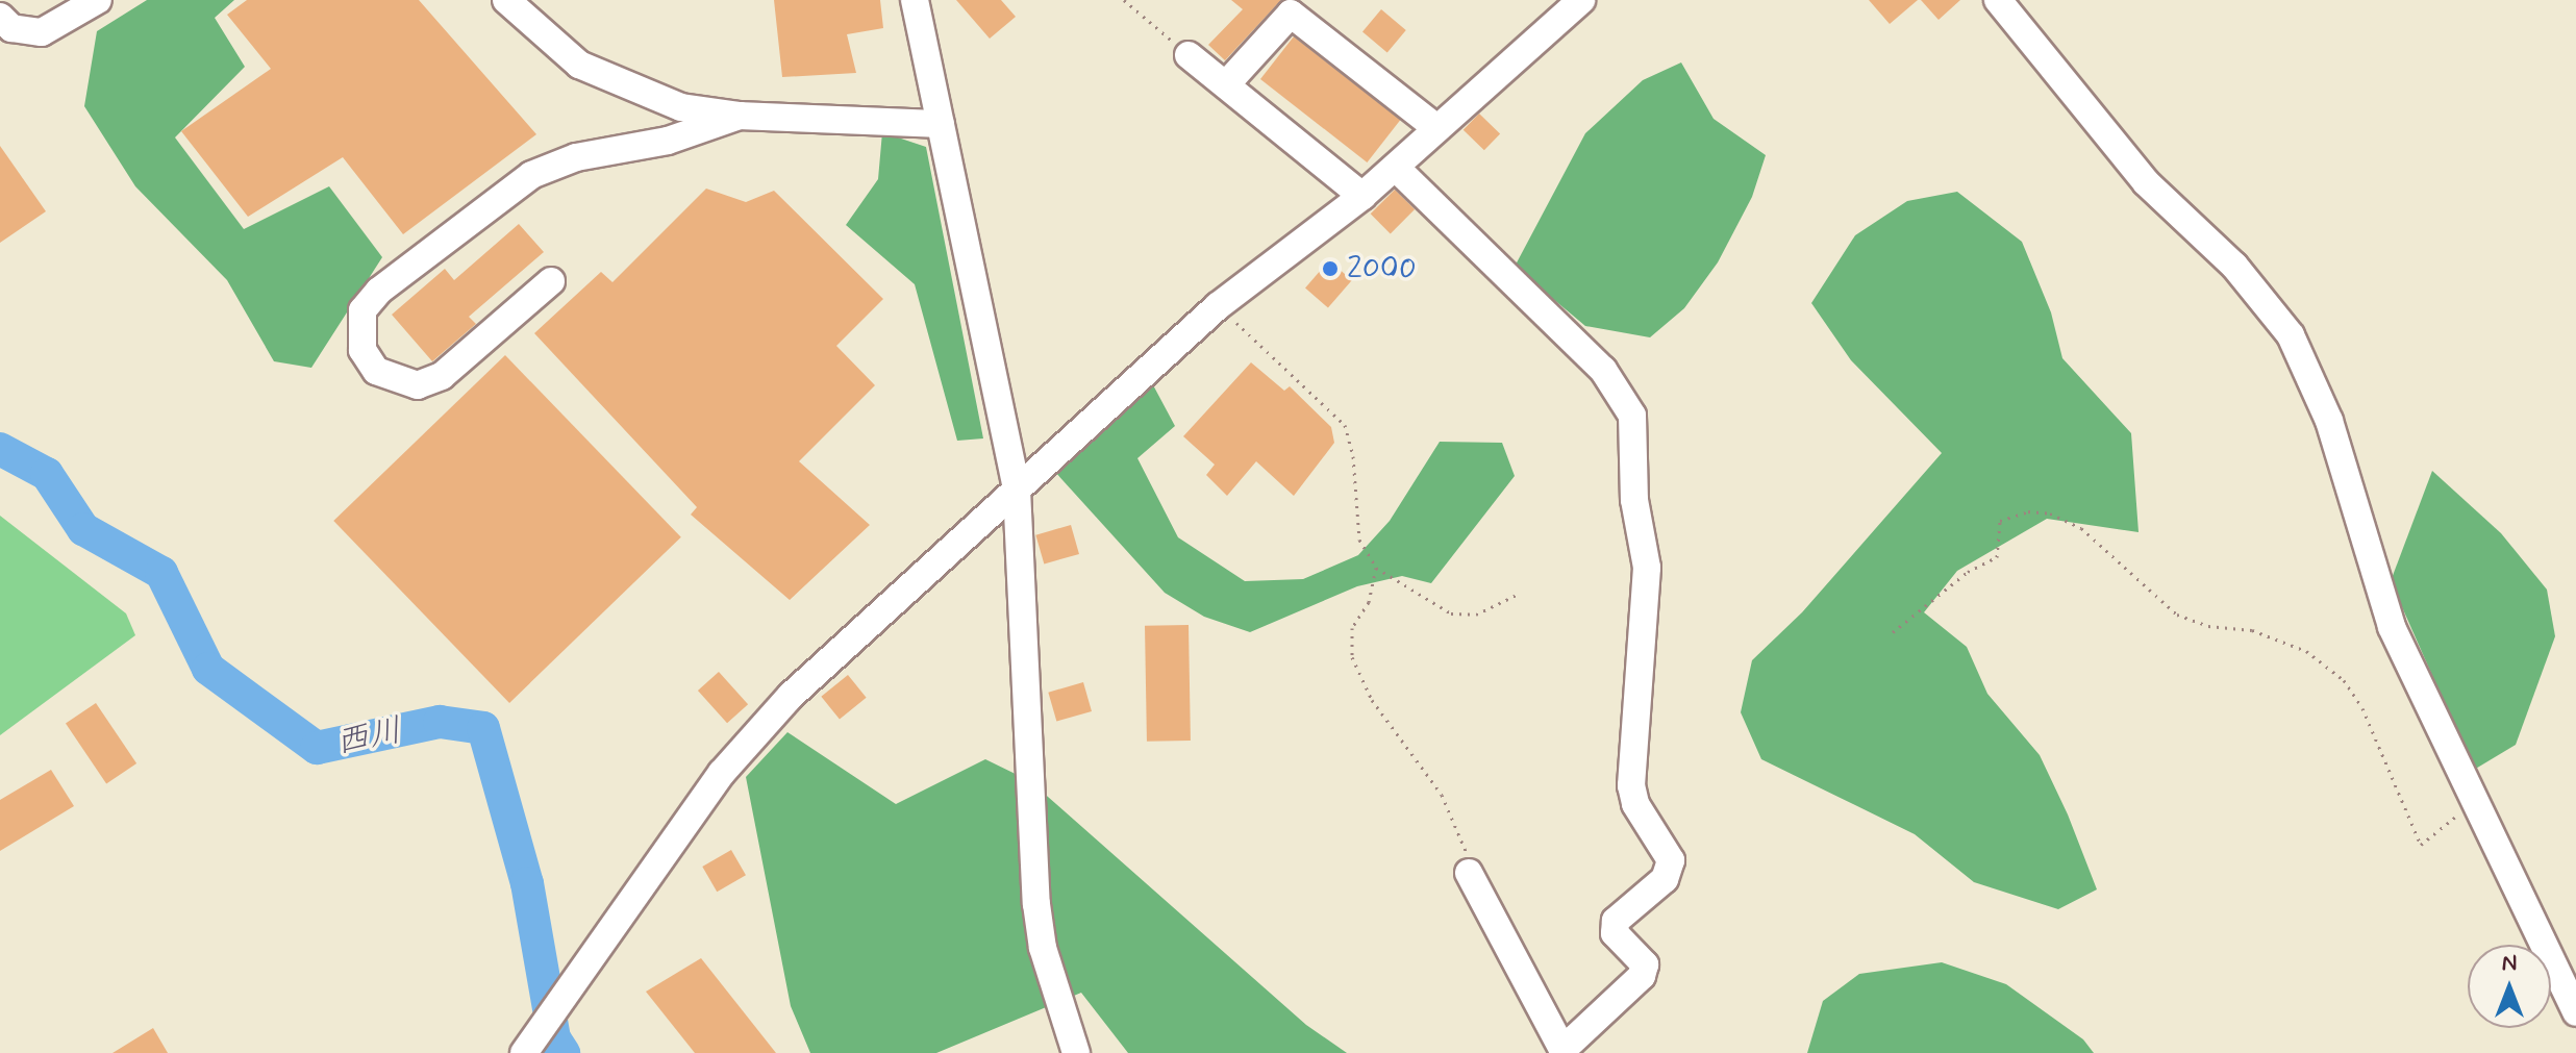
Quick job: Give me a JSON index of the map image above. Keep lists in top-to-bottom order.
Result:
{
  "water": ["西川"],
  "places": ["2000"],
  "north": "top"
}
